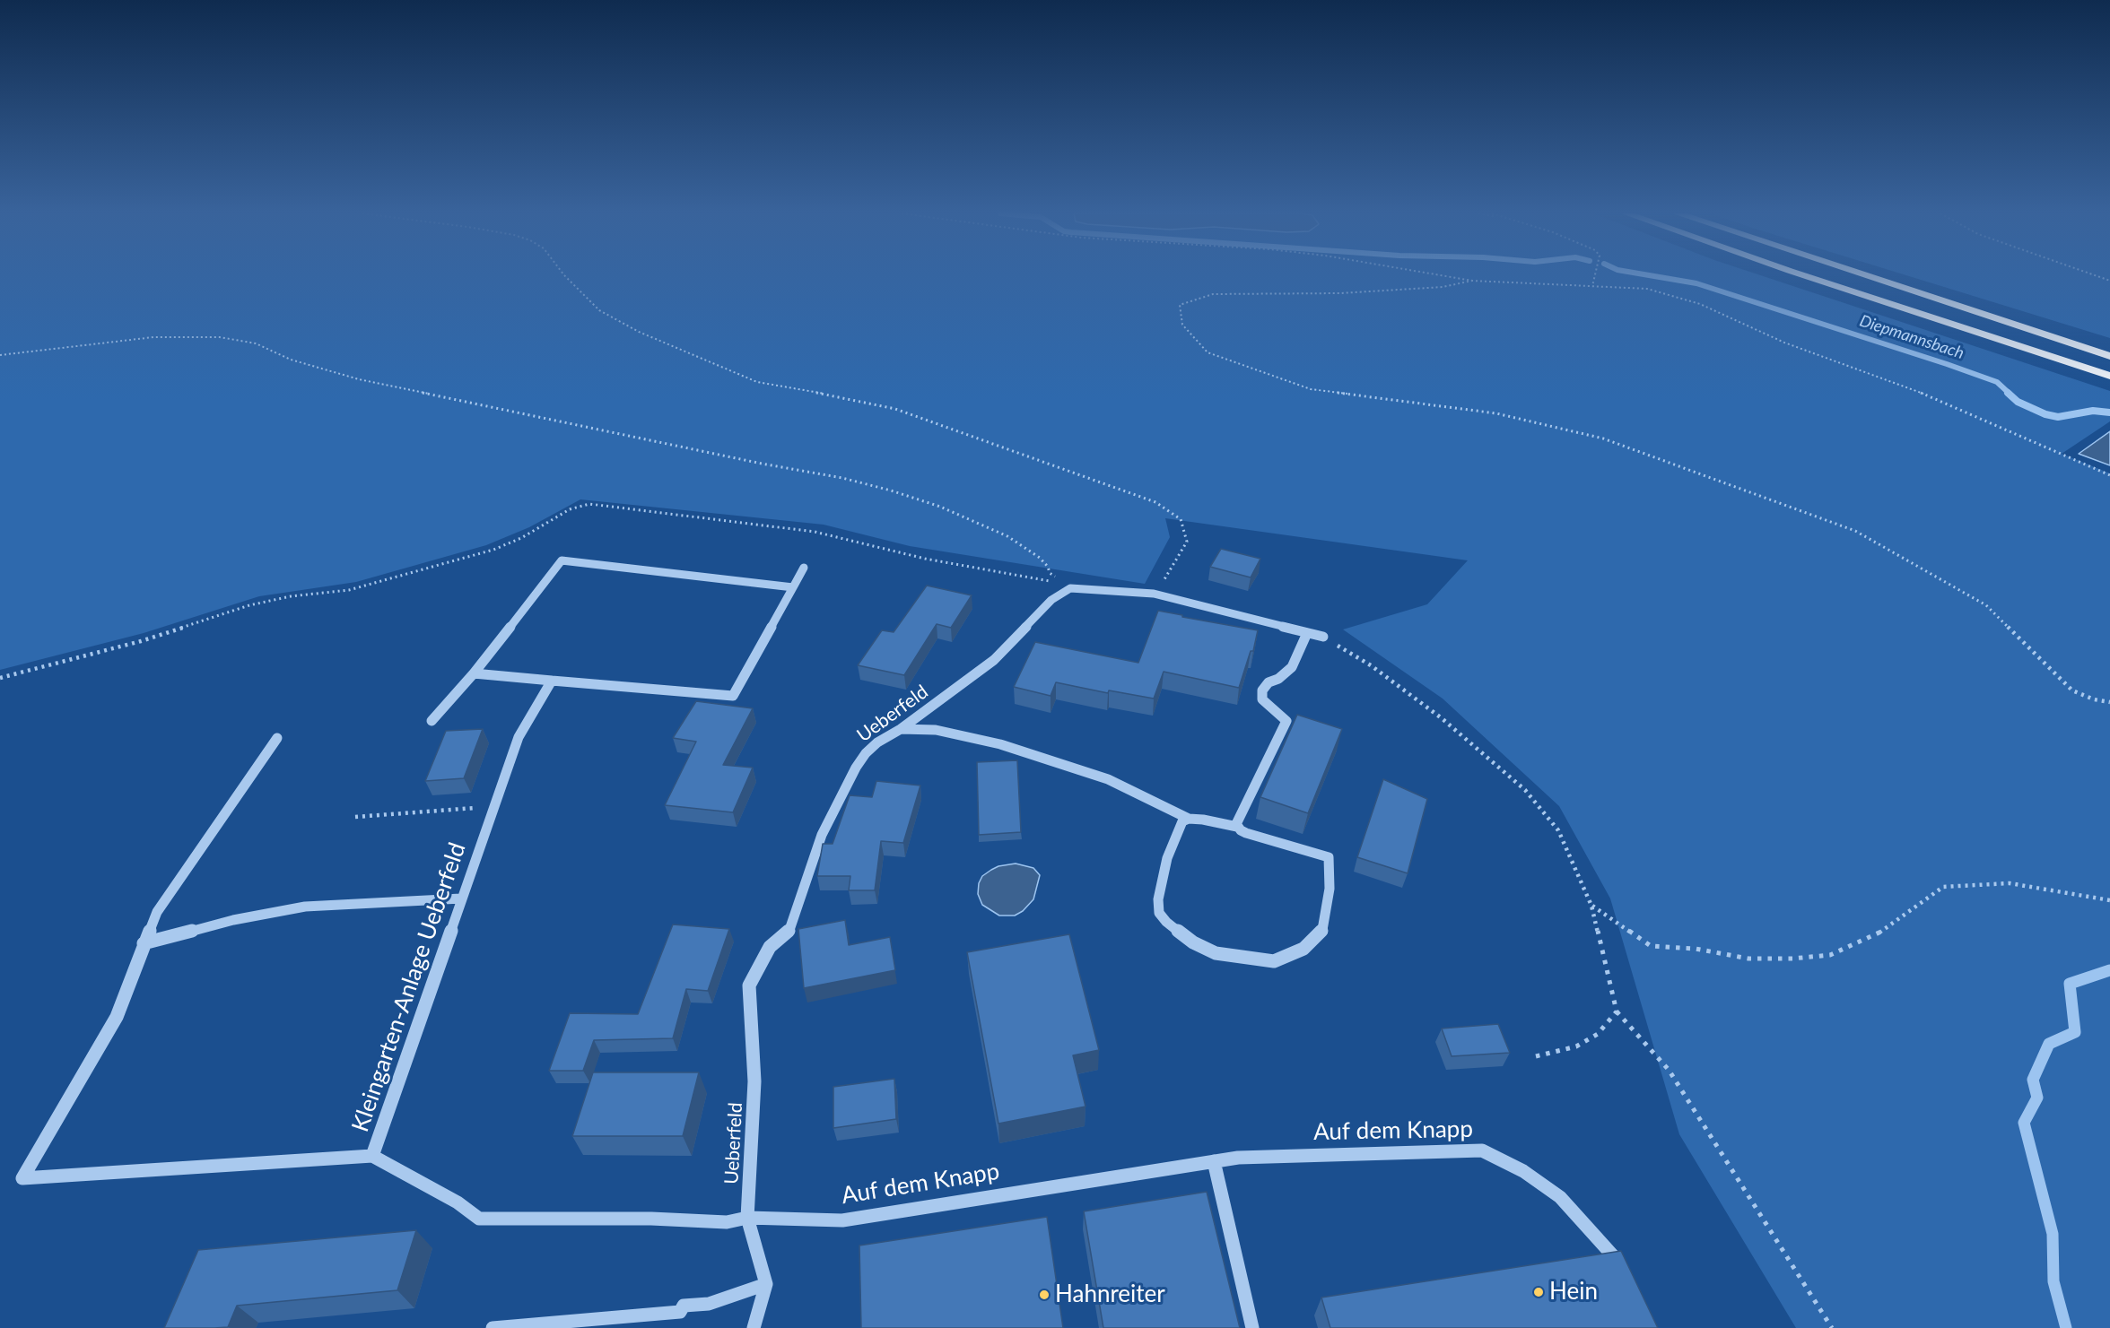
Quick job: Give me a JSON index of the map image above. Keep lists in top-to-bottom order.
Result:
{
  "streets": {
    "street": ["Ueberfeld", "Kleingarten-Anlage Ueberfeld", "Auf dem Knapp"]
  },
  "crossings": [
    ["Ueberfeld", "Kleingarten-Anlage Ueberfeld"],
    ["Ueberfeld", "Auf dem Knapp"],
    ["Kleingarten-Anlage Ueberfeld", "Auf dem Knapp"]
  ],
  "water": ["Diepmannsbach"],
  "places": ["Hein", "Hahnreiter"]
}
